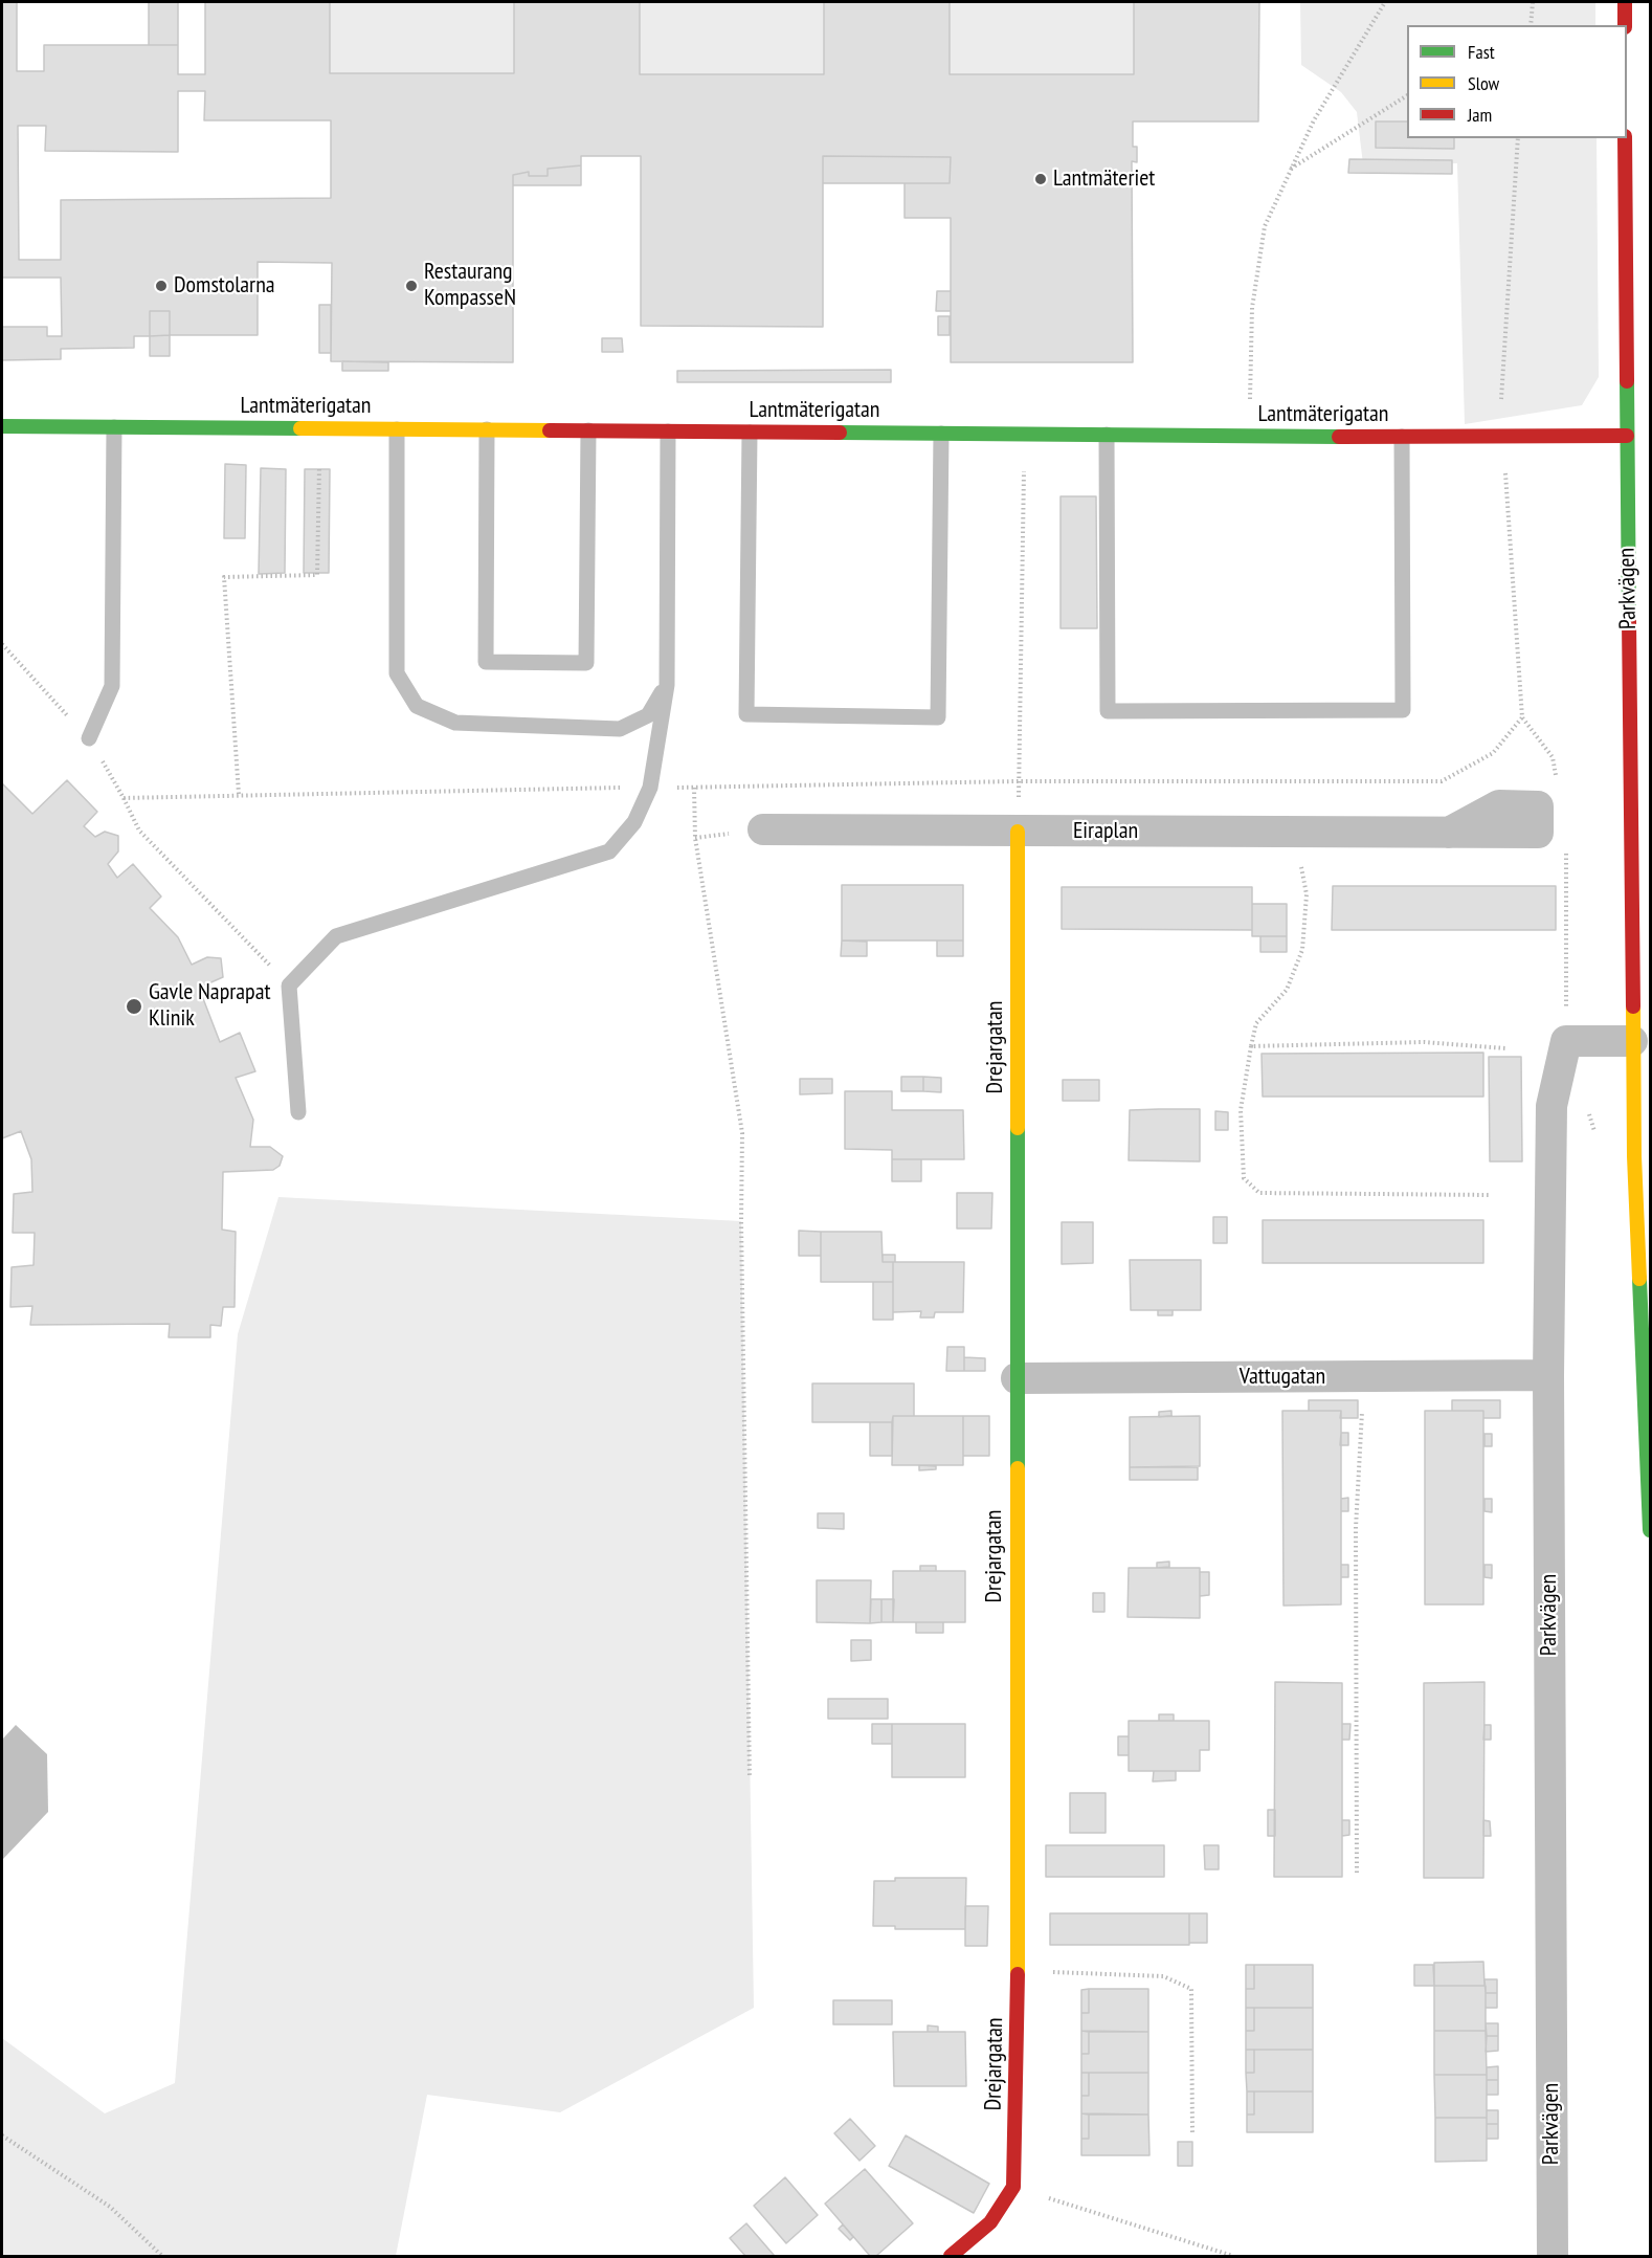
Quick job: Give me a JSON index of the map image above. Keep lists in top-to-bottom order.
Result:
{
  "streets": {
    "street": [
      "Lantmäterigatan",
      "Parkvägen",
      "Eiraplan",
      "Drejargatan",
      "Vattugatan"
    ]
  },
  "crossings": [
    ["Lantmäterigatan", "Parkvägen"],
    ["Parkvägen", "Vattugatan"],
    ["Eiraplan", "Drejargatan"],
    ["Drejargatan", "Vattugatan"]
  ],
  "places": [
    "Lantmäteriet",
    "Domstolarna",
    "Restaurang KompasseN",
    "Gavle Naprapat Klinik"
  ],
  "legend": ["Fast", "Slow", "Jam"]
}
